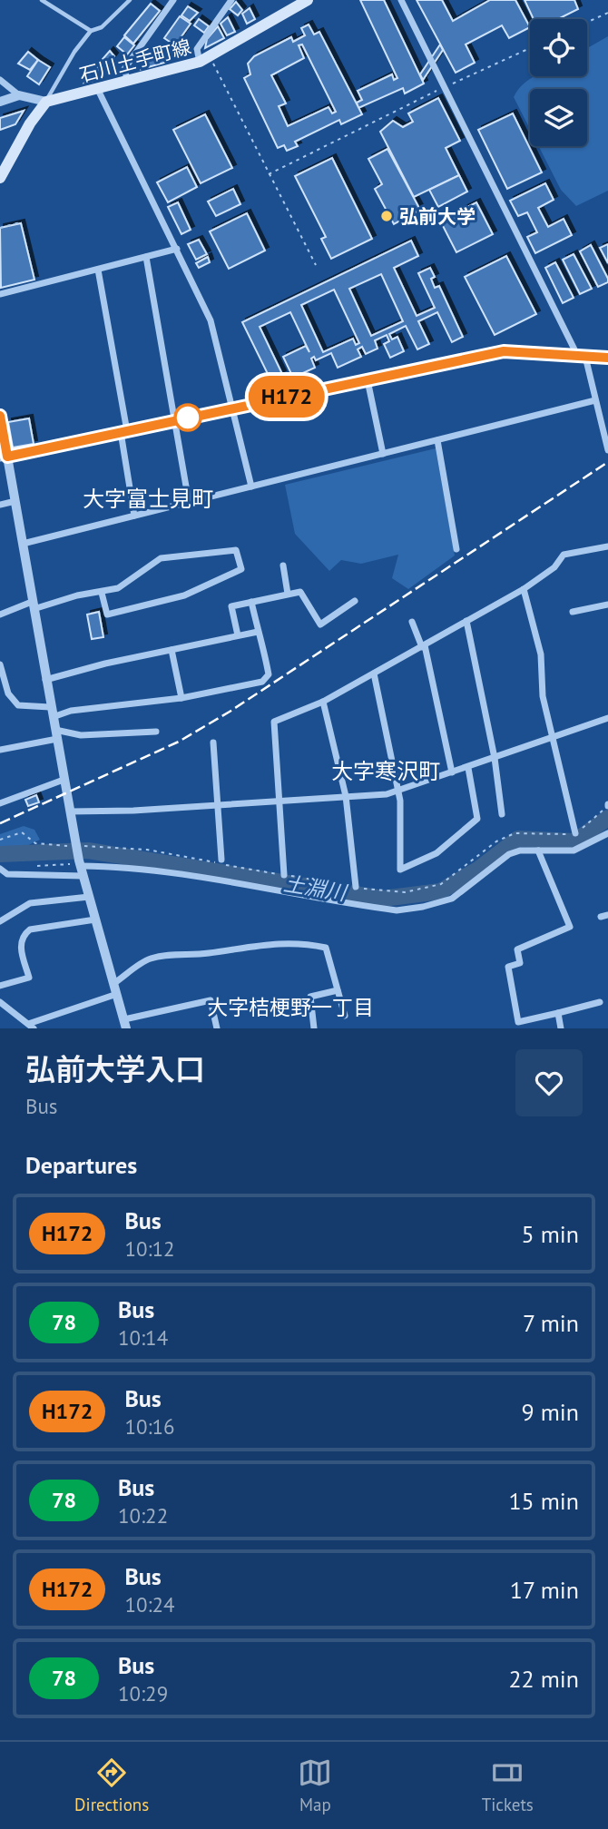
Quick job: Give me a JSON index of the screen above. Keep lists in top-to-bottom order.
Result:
{
  "streets": {
    "main road": ["石川土手町線"]
  },
  "districts": ["大字富士見町", "大字寒沢町", "大字桔梗野一丁目"],
  "water": ["土淵川"],
  "places": ["弘前大学"],
  "lines": ["bus line H172"],
  "page": {
    "on_map": "H172",
    "heading": [
      ["弘前大学入口", "Bus"],
      "Departures"
    ],
    "list": [
      {
        "mark": "H172",
        "name": "Bus",
        "note": "10:12",
        "value": "5 min"
      },
      {
        "mark": "78",
        "name": "Bus",
        "note": "10:14",
        "value": "7 min"
      },
      {
        "mark": "H172",
        "name": "Bus",
        "note": "10:16",
        "value": "9 min"
      },
      {
        "mark": "78",
        "name": "Bus",
        "note": "10:22",
        "value": "15 min"
      },
      {
        "mark": "H172",
        "name": "Bus",
        "note": "10:24",
        "value": "17 min"
      },
      {
        "mark": "78",
        "name": "Bus",
        "note": "10:29",
        "value": "22 min"
      }
    ],
    "tabs": ["Directions", "Map", "Tickets"]
  }
}
